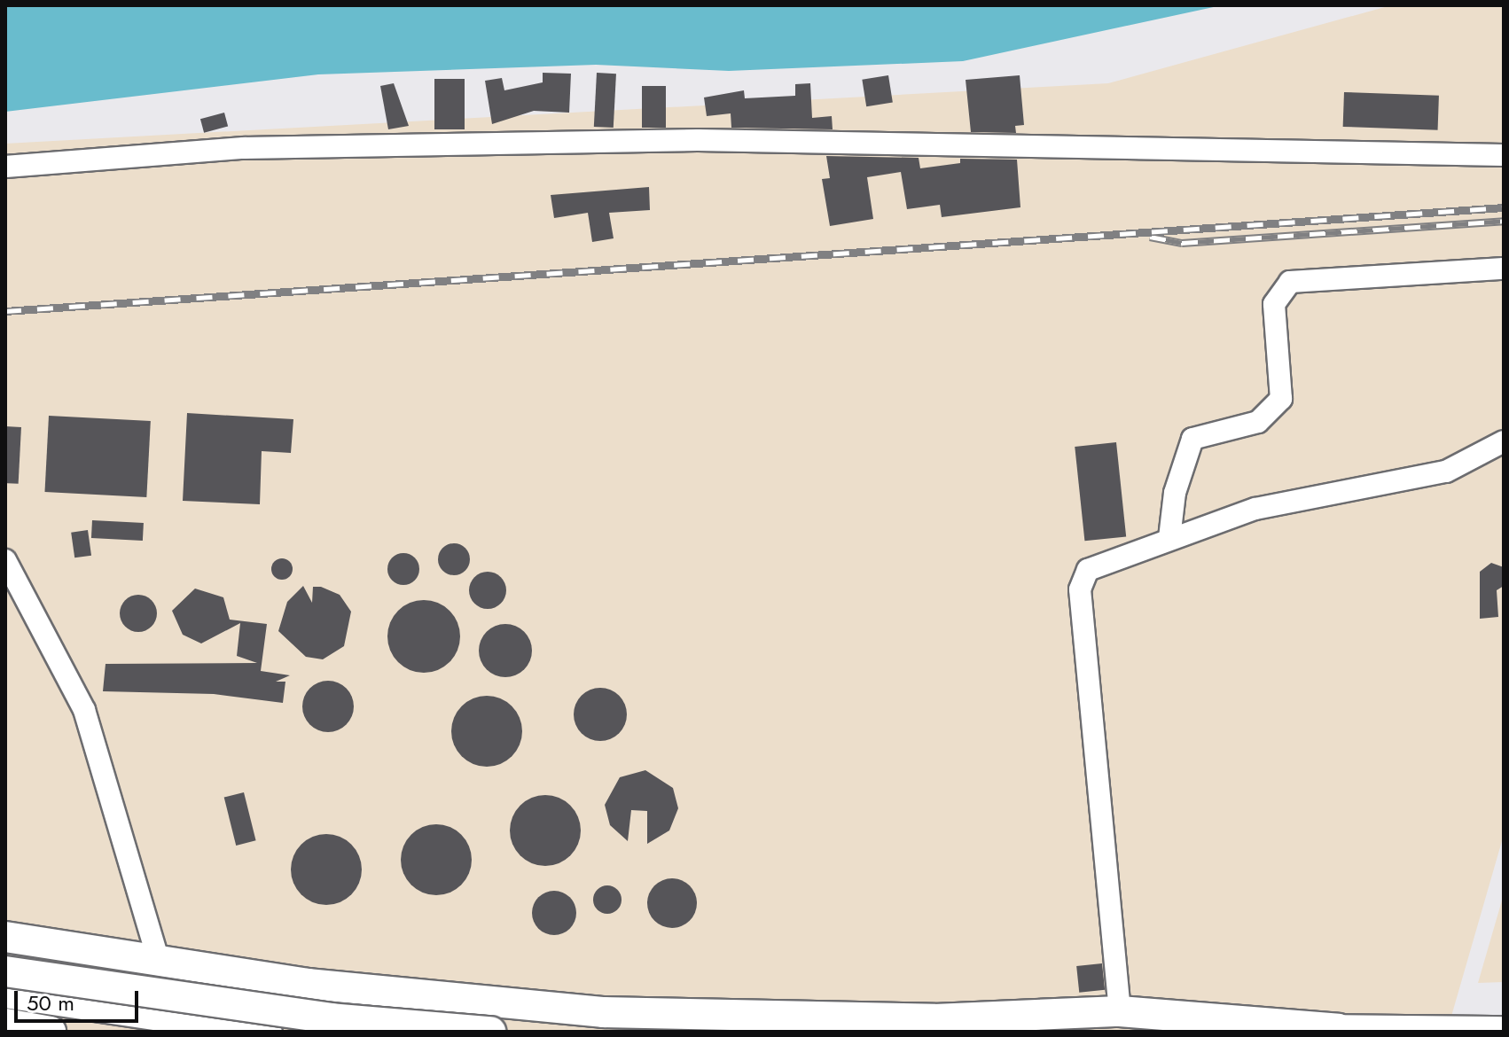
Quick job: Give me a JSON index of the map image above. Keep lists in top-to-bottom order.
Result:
{
  "scale_bar": "50 m"
}
